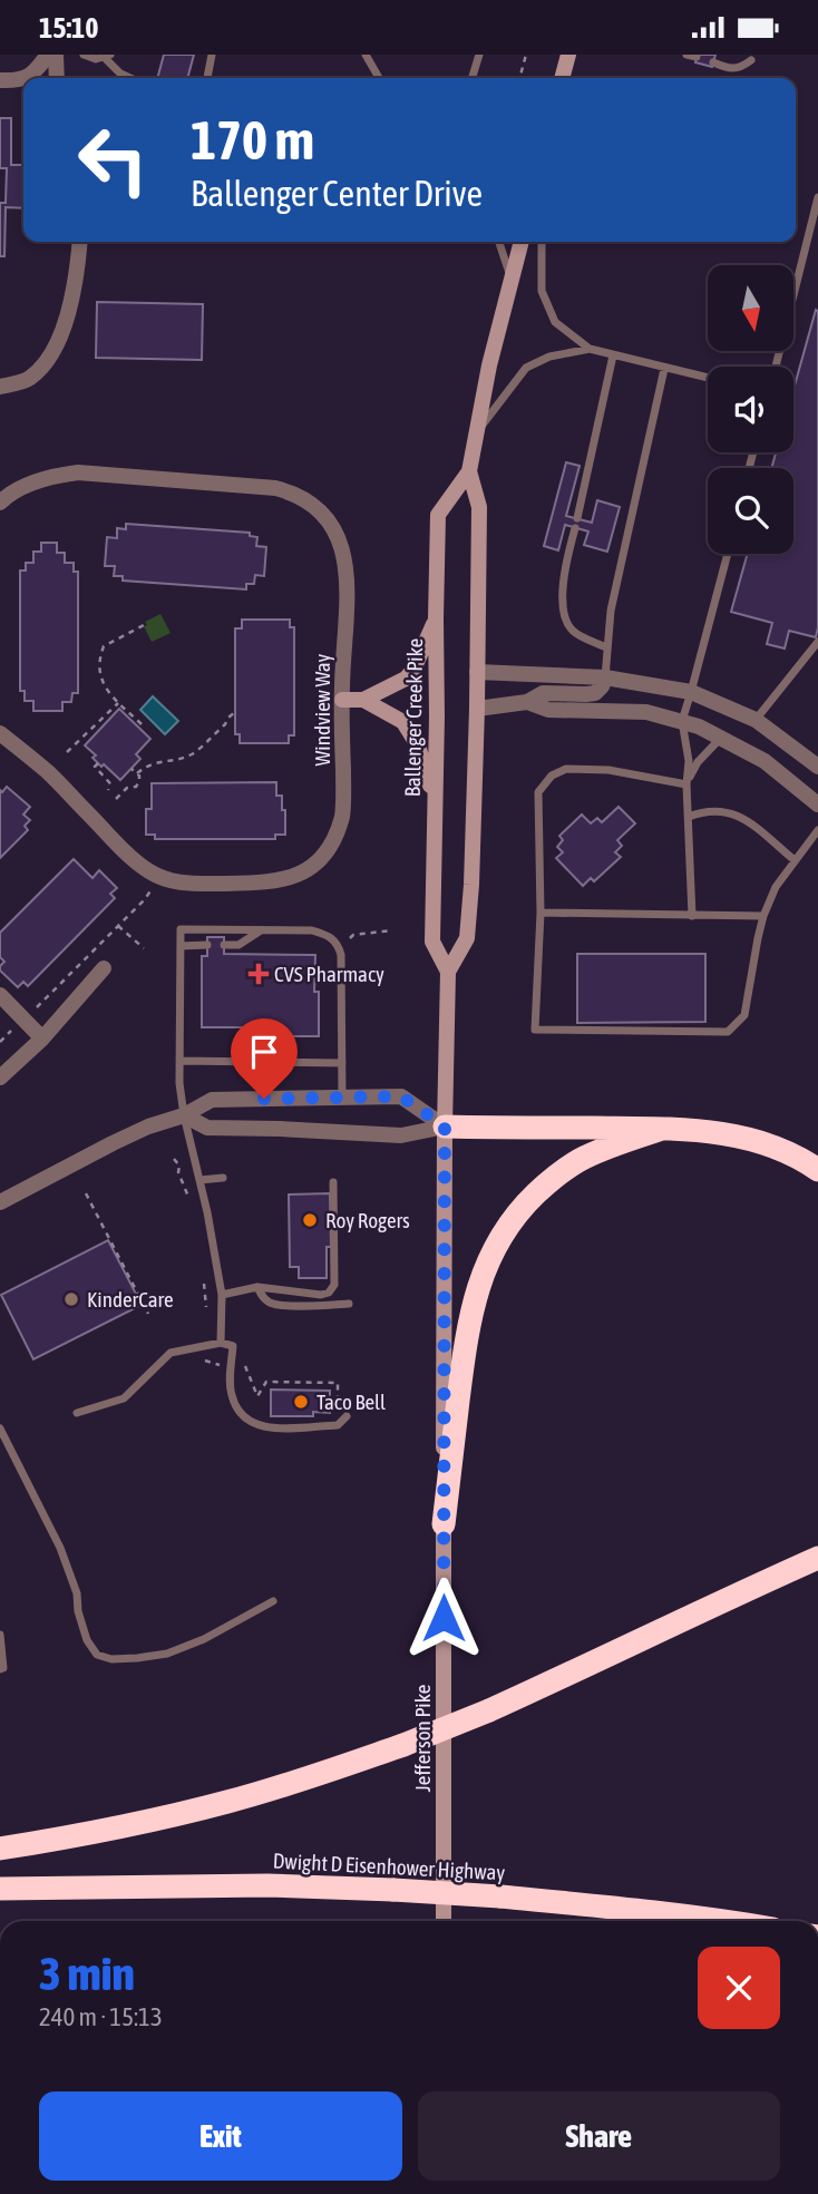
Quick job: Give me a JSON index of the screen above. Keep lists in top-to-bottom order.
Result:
{
  "streets": {
    "highway": ["Dwight D Eisenhower Highway"],
    "main road": ["Ballenger Creek Pike", "Jefferson Pike"],
    "street": ["Windview Way"]
  },
  "crossings": [
    ["Ballenger Creek Pike", "Jefferson Pike"]
  ],
  "places": {
    "health": ["CVS Pharmacy"],
    "other": ["Roy Rogers", "KinderCare", "Taco Bell"]
  },
  "north": "bottom",
  "page": {
    "status": "15:10",
    "turn": ["170 m", "Ballenger Center Drive"],
    "heading": ["3 min", "240 m · 15:13"],
    "buttons": ["Exit", "Share"]
  }
}
